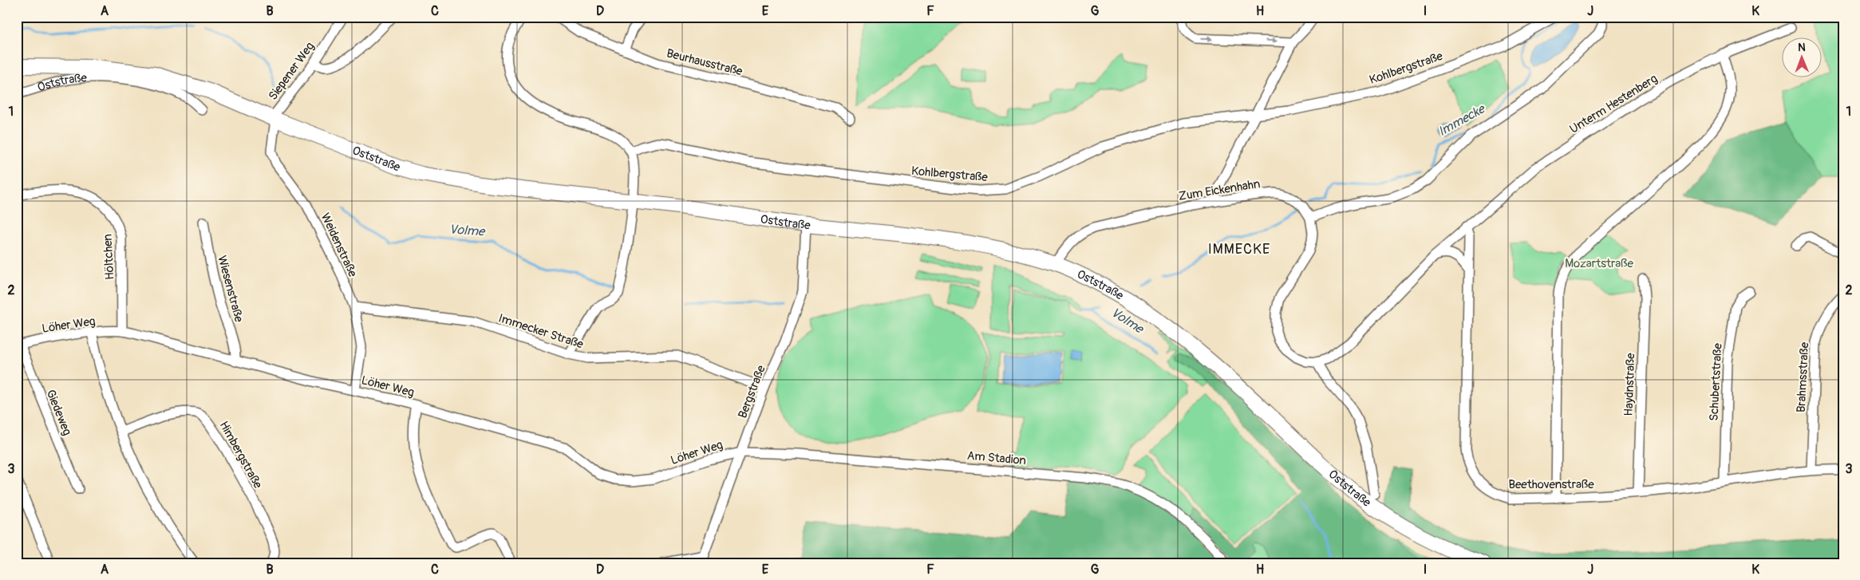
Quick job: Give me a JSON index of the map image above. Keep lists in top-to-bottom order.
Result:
{
  "streets": {
    "main road": ["Oststraße"],
    "street": [
      "Beurhausstraße",
      "Kohlbergstraße",
      "Siepener Weg",
      "Unterm Hestenberg",
      "Zum Eickenhahn",
      "Weidenstraße",
      "Höltchen",
      "Wiesenstraße",
      "Löher Weg",
      "Immecker Straße",
      "Brahmsstraße",
      "Schubertstraße",
      "Haydnstraße",
      "Bergstraße",
      "Giedeweg",
      "Himbergstraße",
      "Am Stadion",
      "Beethovenstraße"
    ]
  },
  "crossings": [
    ["Siepener Weg", "Oststraße"],
    ["Siepener Weg", "Weidenstraße"],
    ["Oststraße", "Zum Eickenhahn"],
    ["Oststraße", "Weidenstraße"],
    ["Oststraße", "Bergstraße"],
    ["Weidenstraße", "Löher Weg"],
    ["Weidenstraße", "Immecker Straße"],
    ["Höltchen", "Löher Weg"],
    ["Wiesenstraße", "Löher Weg"],
    ["Löher Weg", "Bergstraße"],
    ["Löher Weg", "Giedeweg"],
    ["Löher Weg", "Am Stadion"],
    ["Immecker Straße", "Bergstraße"],
    ["Brahmsstraße", "Beethovenstraße"],
    ["Schubertstraße", "Beethovenstraße"],
    ["Haydnstraße", "Beethovenstraße"],
    ["Bergstraße", "Am Stadion"]
  ],
  "districts": ["IMMECKE"],
  "water": ["Immecke", "Volme"],
  "parks": ["Mozartstraße"],
  "north": "top",
  "grid": {
    "columns": [
      "A",
      "B",
      "C",
      "D",
      "E",
      "F",
      "G",
      "H",
      "I",
      "J",
      "K"
    ],
    "rows": ["1", "2", "3"]
  }
}
